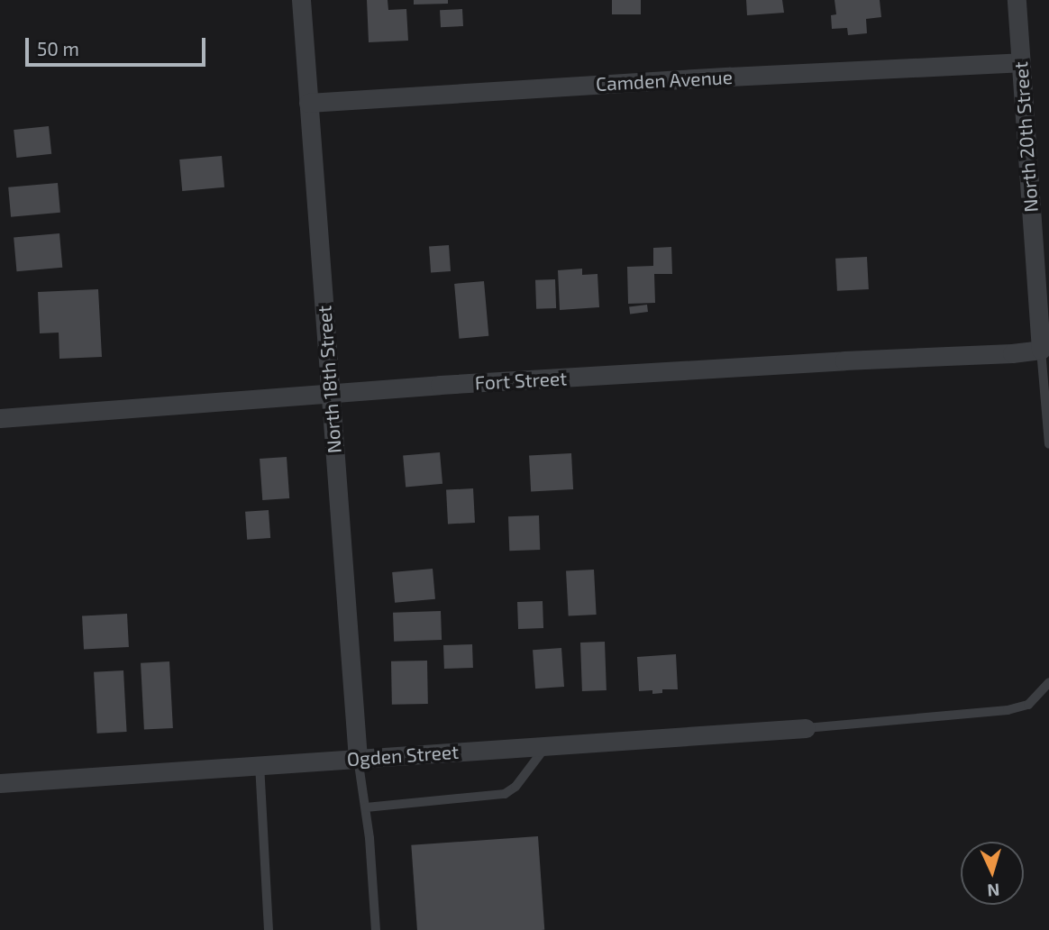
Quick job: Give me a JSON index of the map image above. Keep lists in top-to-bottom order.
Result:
{
  "streets": {
    "street": [
      "Camden Avenue",
      "North 20th Street",
      "North 18th Street",
      "Fort Street",
      "Ogden Street"
    ]
  },
  "crossings": [
    ["Camden Avenue", "North 20th Street"],
    ["Camden Avenue", "North 18th Street"],
    ["North 20th Street", "Fort Street"],
    ["North 18th Street", "Fort Street"],
    ["North 18th Street", "Ogden Street"]
  ],
  "scale_bar": "50 m",
  "north": "bottom"
}
